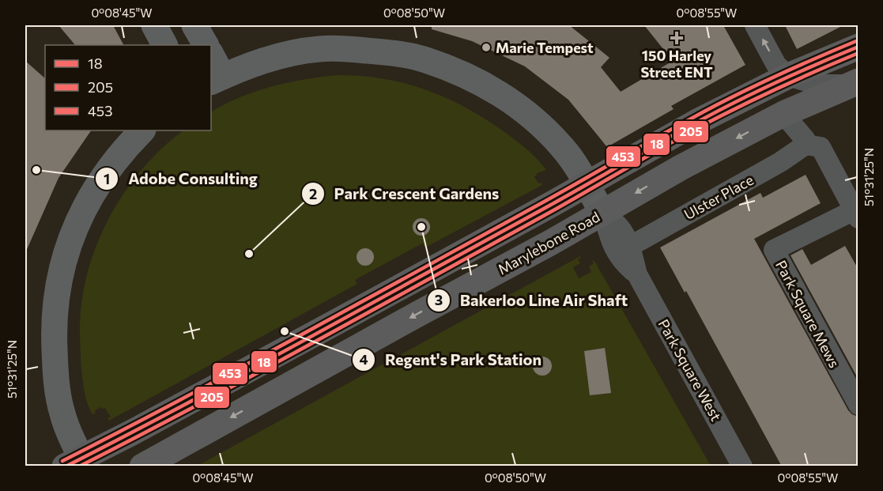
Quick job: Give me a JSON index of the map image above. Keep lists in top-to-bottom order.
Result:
{
  "streets": {
    "highway": ["Marylebone Road"],
    "main road": ["Park Square West"],
    "street": ["Ulster Place", "Park Square Mews"]
  },
  "crossings": [
    ["Ulster Place", "Park Square West"],
    ["Marylebone Road", "Park Square West"]
  ],
  "places": {
    "health": ["150 Harley Street ENT"],
    "other": [
      "Marie Tempest",
      "Adobe Consulting",
      "Bakerloo Line Air Shaft",
      "Park Crescent Gardens",
      "Regent's Park Station"
    ]
  },
  "lines": ["transit line 453", "transit line 18", "transit line 205"],
  "legend": ["18", "205", "453"],
  "coordinates": [
    "0°08'45\"W",
    "0°08'50\"W",
    "0°08'55\"W",
    "51°31'25\"N"
  ]
}
